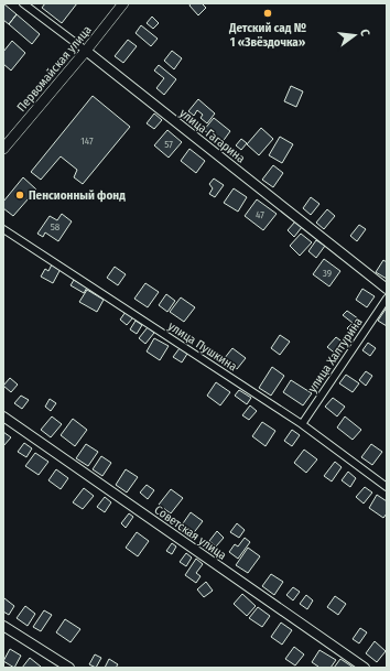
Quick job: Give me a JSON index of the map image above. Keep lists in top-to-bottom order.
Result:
{
  "streets": {
    "main road": ["Первомайская улица"],
    "street": [
      "улица Гагарина",
      "улица Пушкина",
      "улица Халтурина",
      "Советская улица"
    ]
  },
  "crossings": [
    ["Первомайская улица", "улица Гагарина"],
    ["улица Пушкина", "улица Халтурина"]
  ],
  "places": ["Детский сад № 1 «Звёздочка»", "Пенсионный фонд"],
  "house_numbers": [
    "147",
    "57",
    "47",
    "58",
    "39"
  ],
  "north": "right"
}
